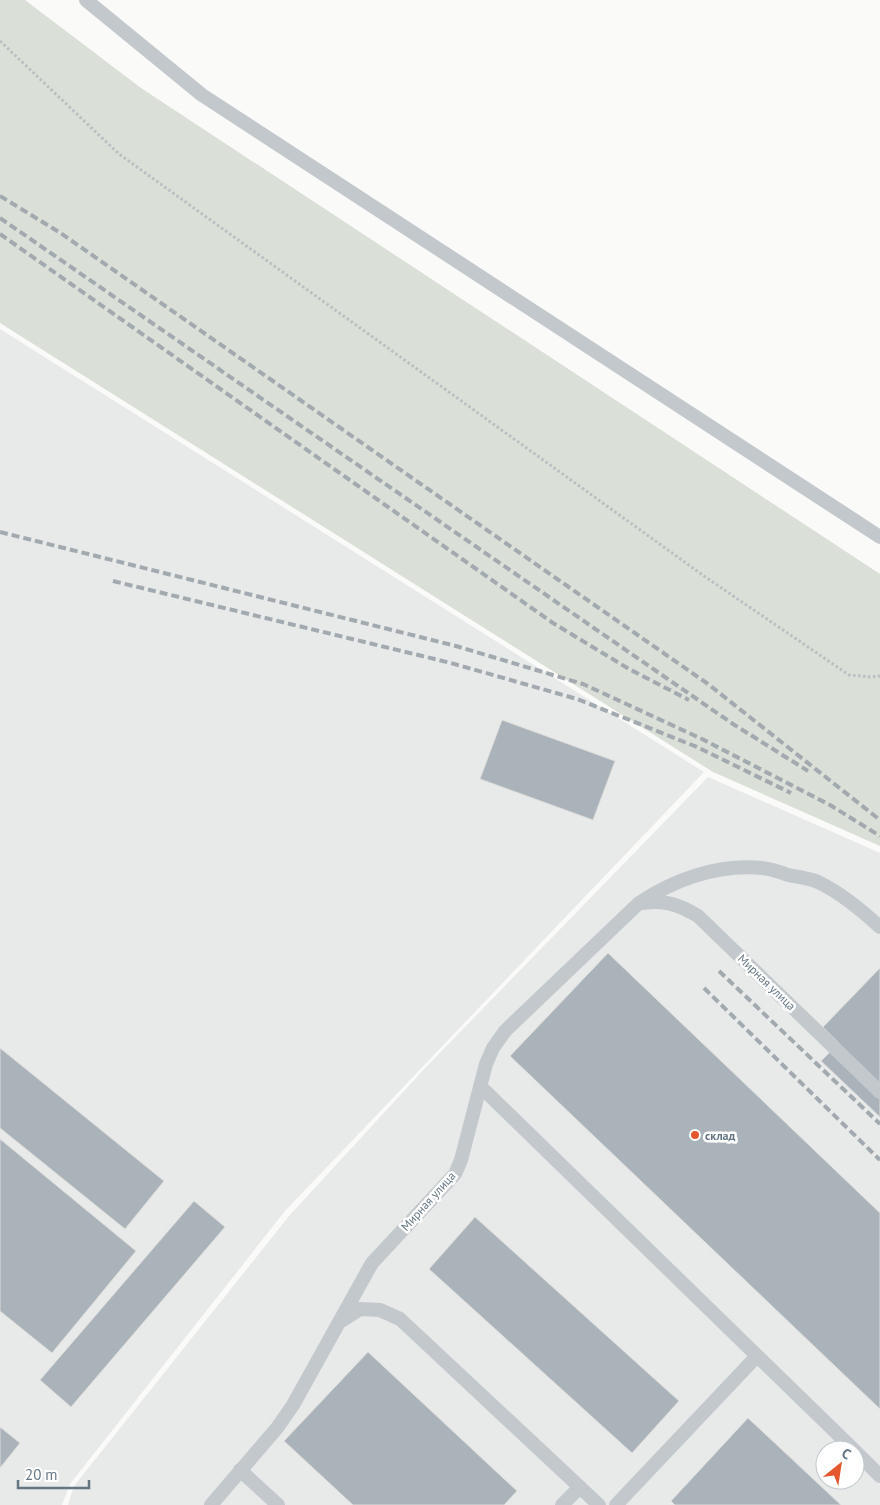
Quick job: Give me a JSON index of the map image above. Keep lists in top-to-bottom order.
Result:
{
  "streets": {
    "lane": ["Мирная улица"]
  },
  "places": ["склад"],
  "scale_bar": "20 m",
  "north": "top right"
}
